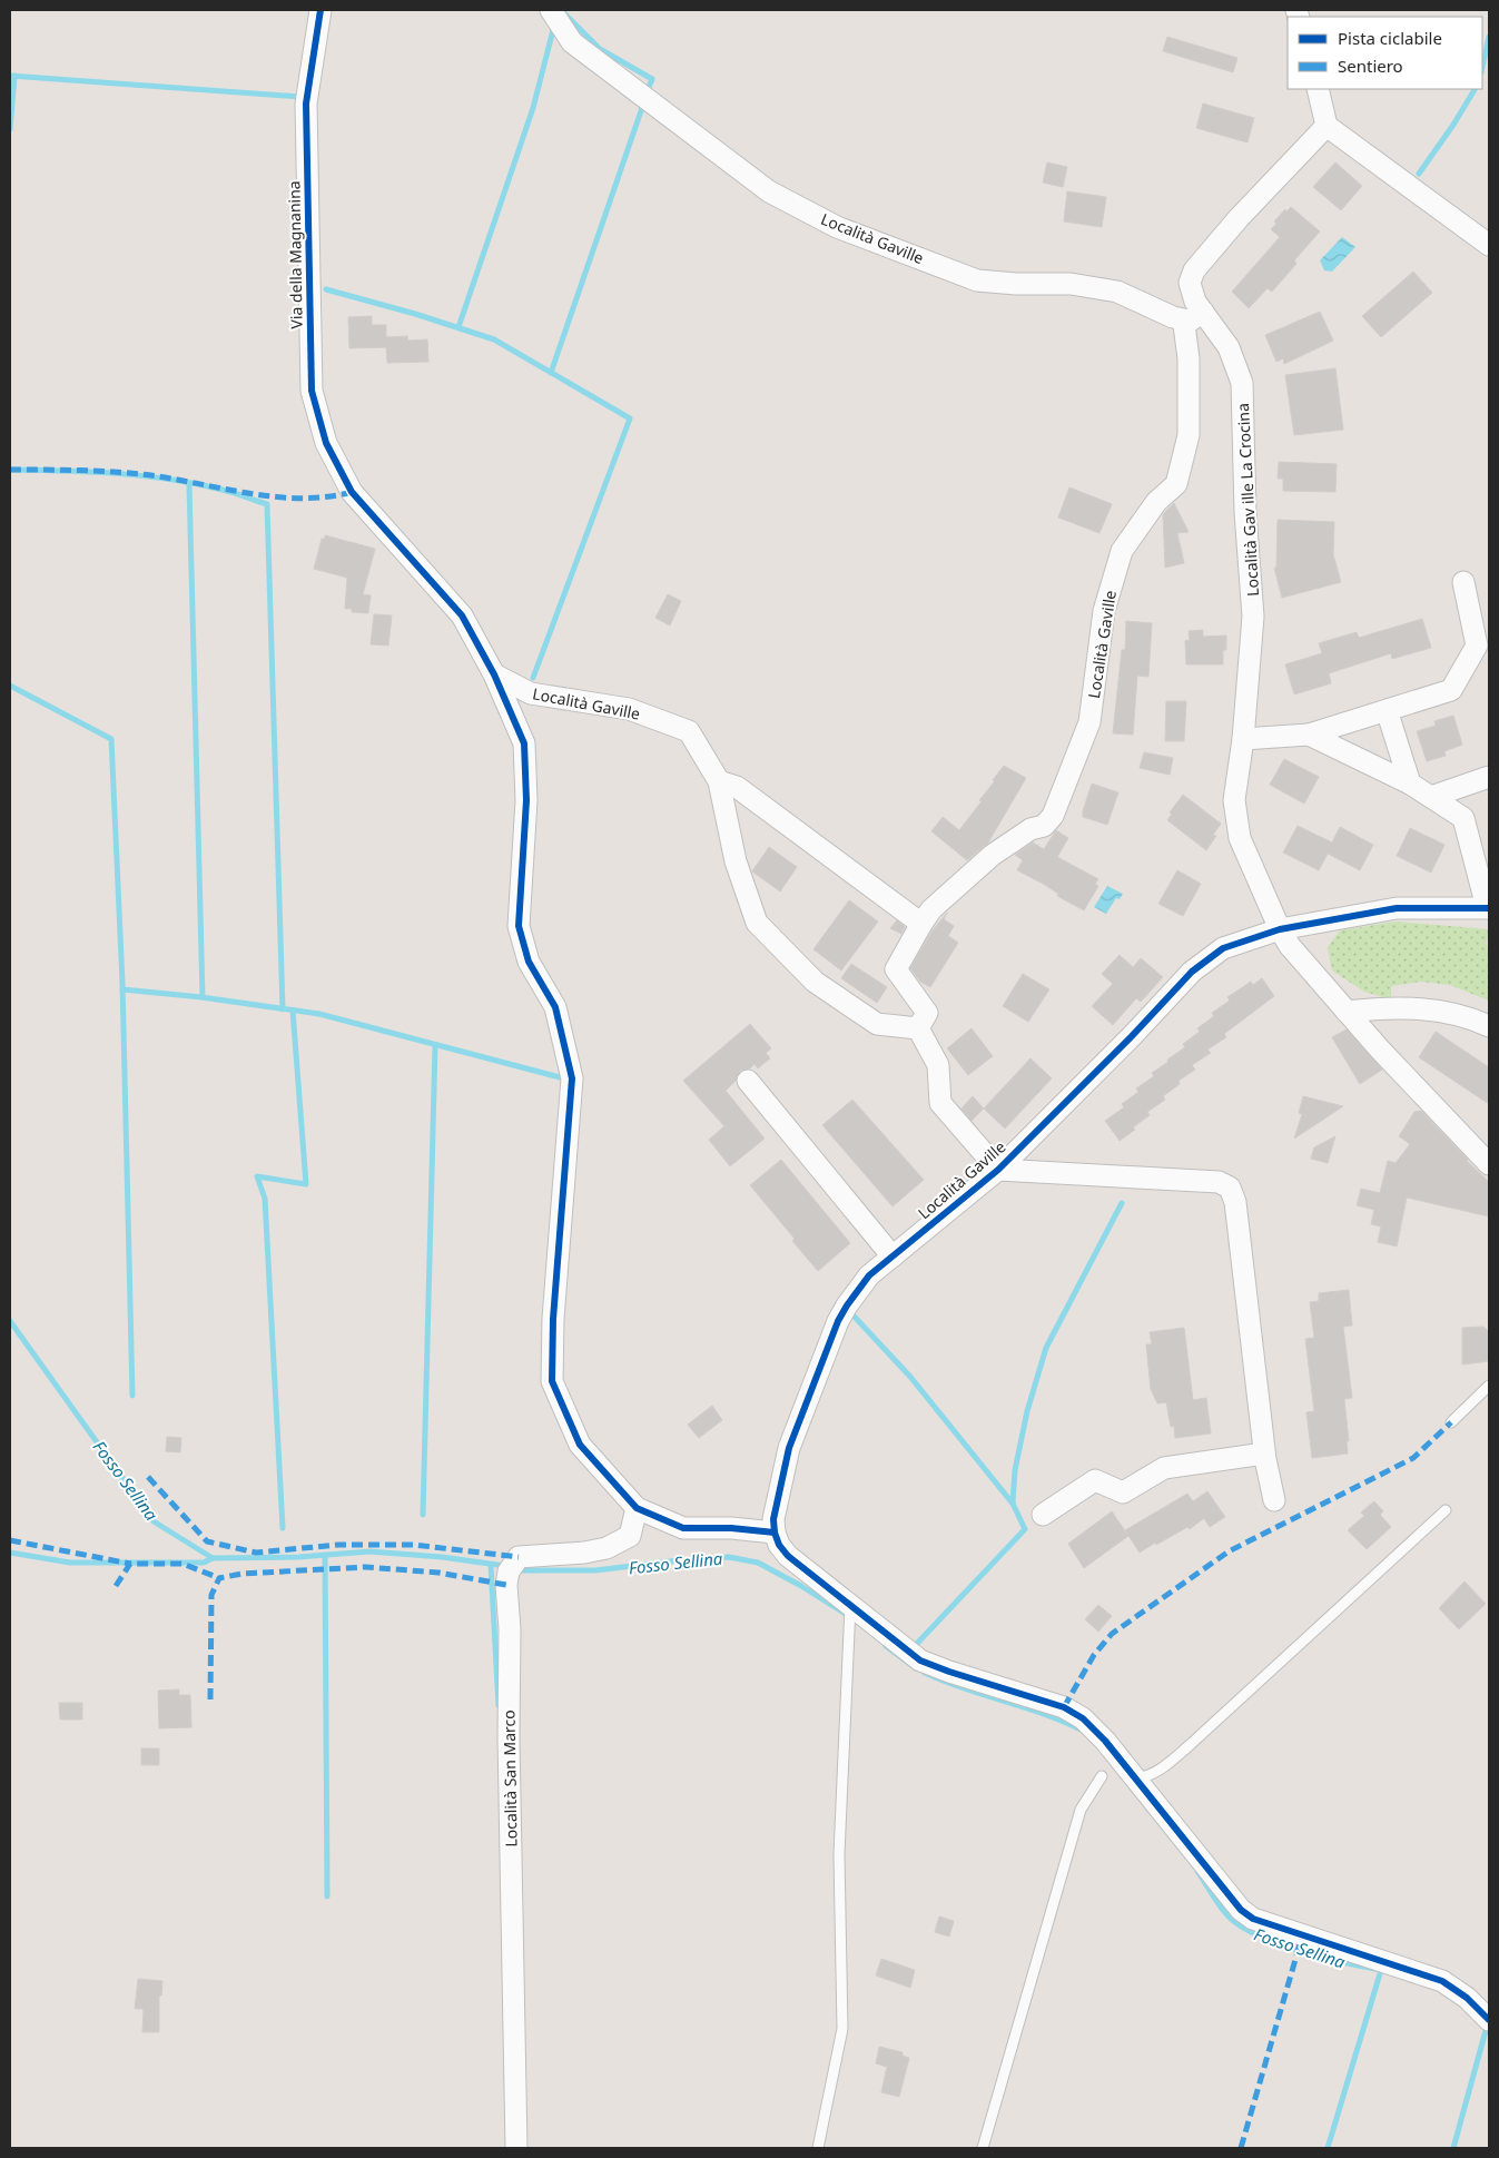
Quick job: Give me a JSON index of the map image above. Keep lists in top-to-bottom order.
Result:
{
  "streets": {
    "street": [
      "Località Gaville",
      "Via della Magnanina",
      "Località Gav ille La Crocina",
      "Località San Marco"
    ]
  },
  "crossings": [
    ["Località Gaville", "Via della Magnanina"],
    ["Località Gaville", "Località Gav ille La Crocina"],
    ["Via della Magnanina", "Località San Marco"]
  ],
  "water": ["Fosso Sellina"],
  "legend": ["Pista ciclabile", "Sentiero"]
}
